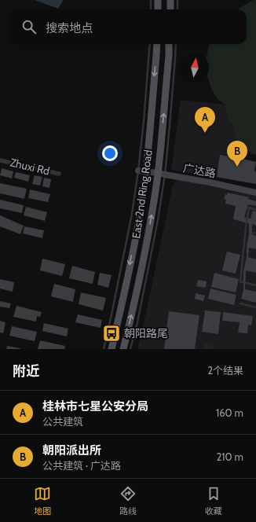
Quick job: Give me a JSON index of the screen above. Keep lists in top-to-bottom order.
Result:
{
  "streets": {
    "main road": ["East 2nd Ring Road"],
    "street": ["Zhuxi Rd", "广达路"]
  },
  "crossings": [
    ["广达路", "East 2nd Ring Road"]
  ],
  "places": {
    "bus stop": ["朝阳路尾"]
  },
  "north": "top",
  "page": {
    "search": "搜索地点",
    "pins": ["A", "B"],
    "heading": ["附近", "2个结果"],
    "list": [
      {
        "mark": "A",
        "name": "桂林市七星公安分局",
        "note": "公共建筑",
        "value": "160 m"
      },
      {
        "mark": "B",
        "name": "朝阳派出所",
        "note": "公共建筑 · 广达路",
        "value": "210 m"
      }
    ],
    "nav": ["地图", "路线", "收藏"]
  }
}
